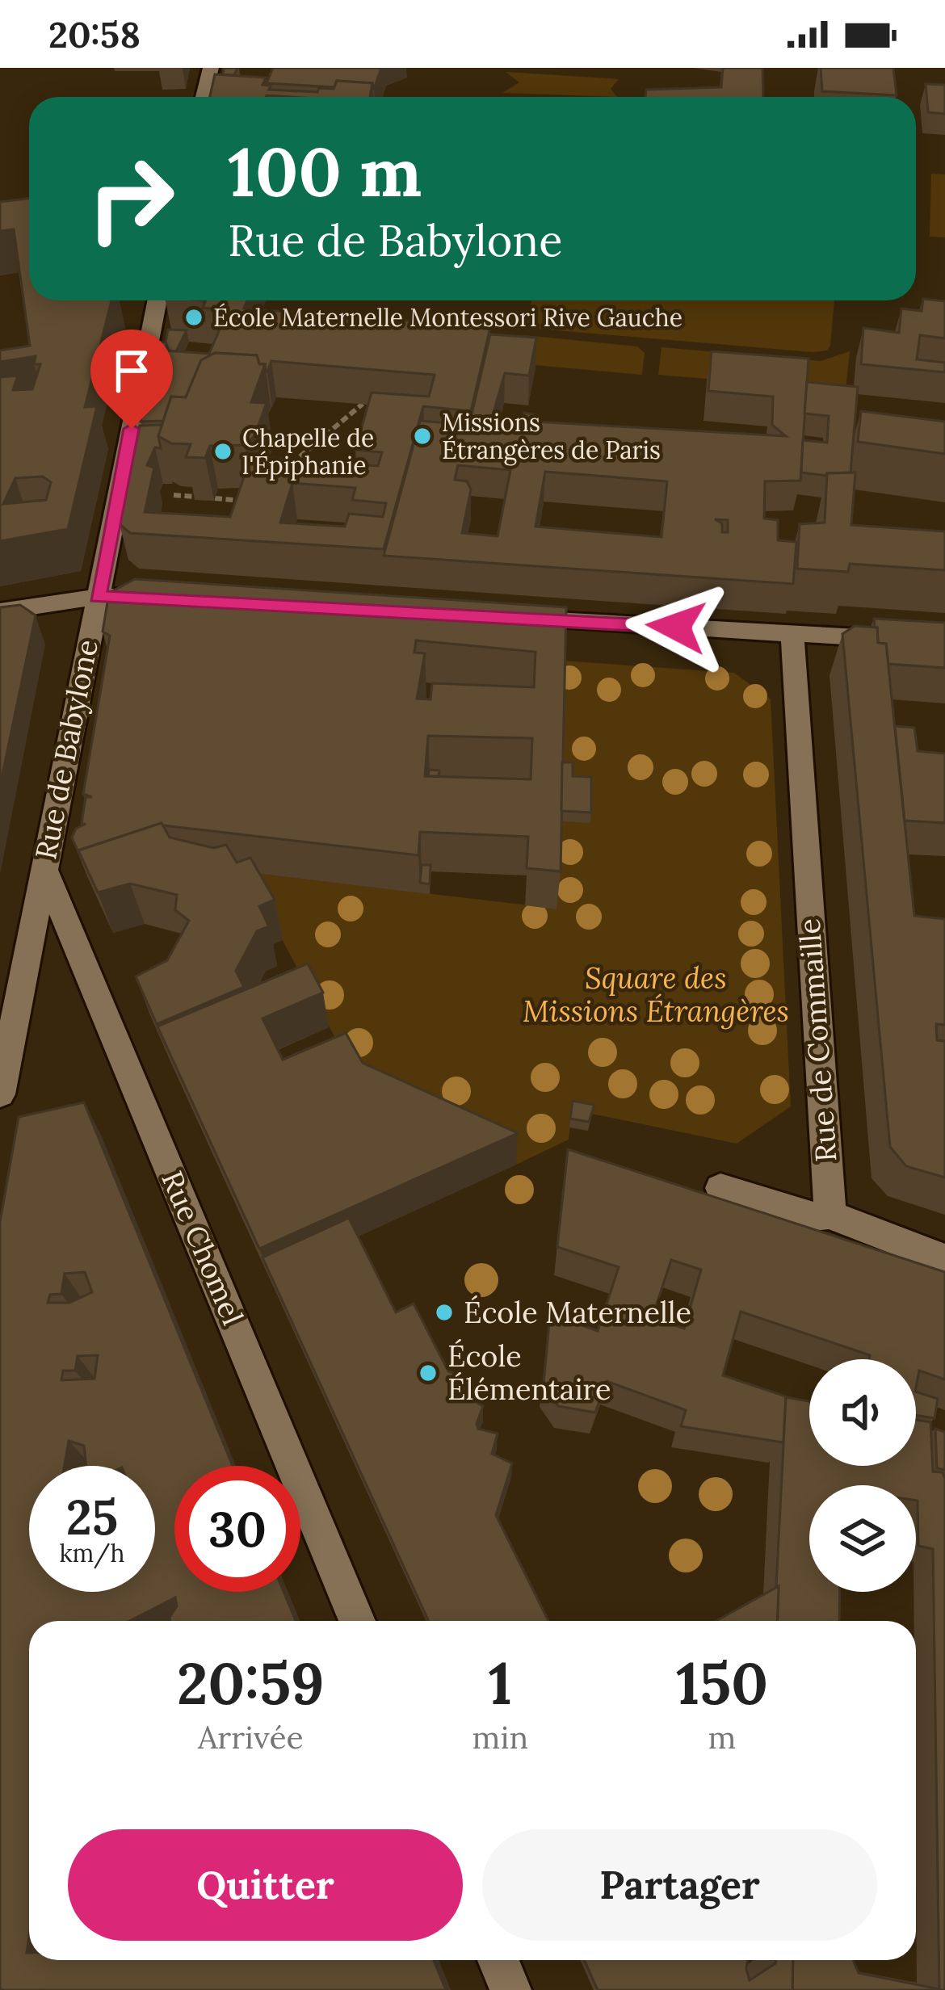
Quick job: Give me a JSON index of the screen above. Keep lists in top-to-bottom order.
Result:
{
  "streets": {
    "street": ["Rue de Babylone", "Rue de Commaille", "Rue Chomel"]
  },
  "crossings": [
    ["Rue de Babylone", "Rue Chomel"]
  ],
  "parks": ["Square des Missions Étrangères"],
  "places": [
    "École Maternelle Montessori Rive Gauche",
    "Missions Étrangères de Paris",
    "Chapelle de l'Épiphanie",
    "École Maternelle",
    "École Élémentaire"
  ],
  "page": {
    "status": "20:58",
    "turn": ["100 m", "Rue de Babylone"],
    "speed": "25 km/h",
    "limit": "30",
    "eta": [
      "20:59",
      "Arrivée",
      "1",
      "min",
      "150",
      "m"
    ],
    "buttons": ["Quitter", "Partager"]
  }
}
